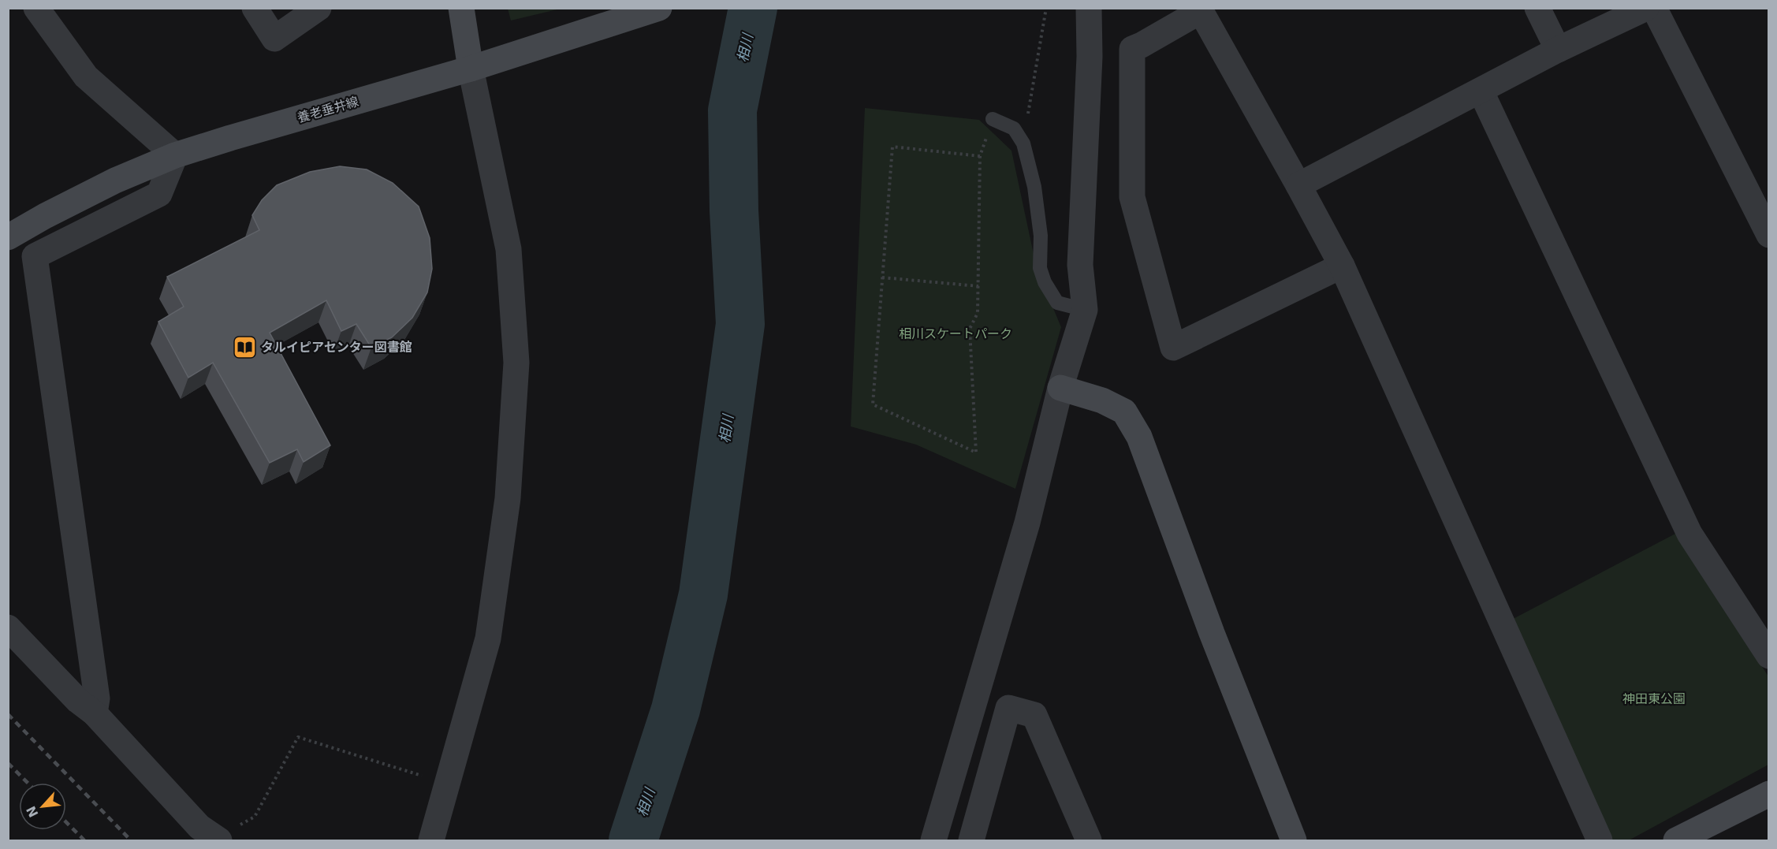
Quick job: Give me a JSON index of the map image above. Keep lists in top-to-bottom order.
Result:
{
  "streets": {
    "main road": ["養老垂井線"]
  },
  "water": ["相川"],
  "parks": ["相川スケートパーク", "神田東公園"],
  "places": {
    "library": ["タルイピアセンター図書館"]
  },
  "north": "bottom left"
}
